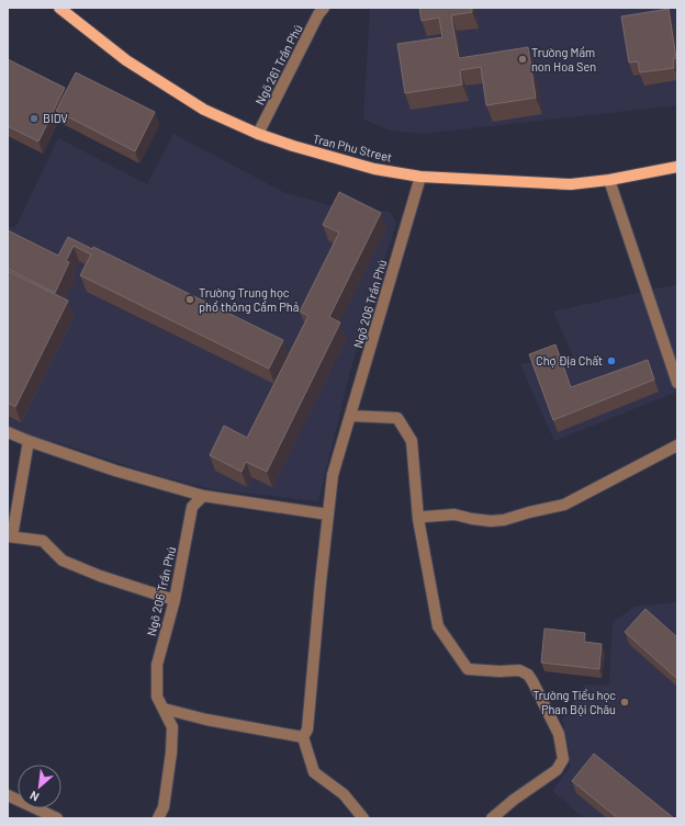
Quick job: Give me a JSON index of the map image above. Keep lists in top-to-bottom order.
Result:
{
  "streets": {
    "main road": ["Tran Phu Street"],
    "street": ["Ngõ 261 Trần Phú", "Ngõ 206 Trần Phú"]
  },
  "crossings": [
    ["Ngõ 261 Trần Phú", "Tran Phu Street"],
    ["Tran Phu Street", "Ngõ 206 Trần Phú"]
  ],
  "places": [
    "Trường Mầm non Hoa Sen",
    "BIDV",
    "Trường Trung học phổ thông Cẩm Phả",
    "Chợ Địa Chất",
    "Trường Tiểu học Phan Bội Châu"
  ],
  "north": "bottom left"
}
